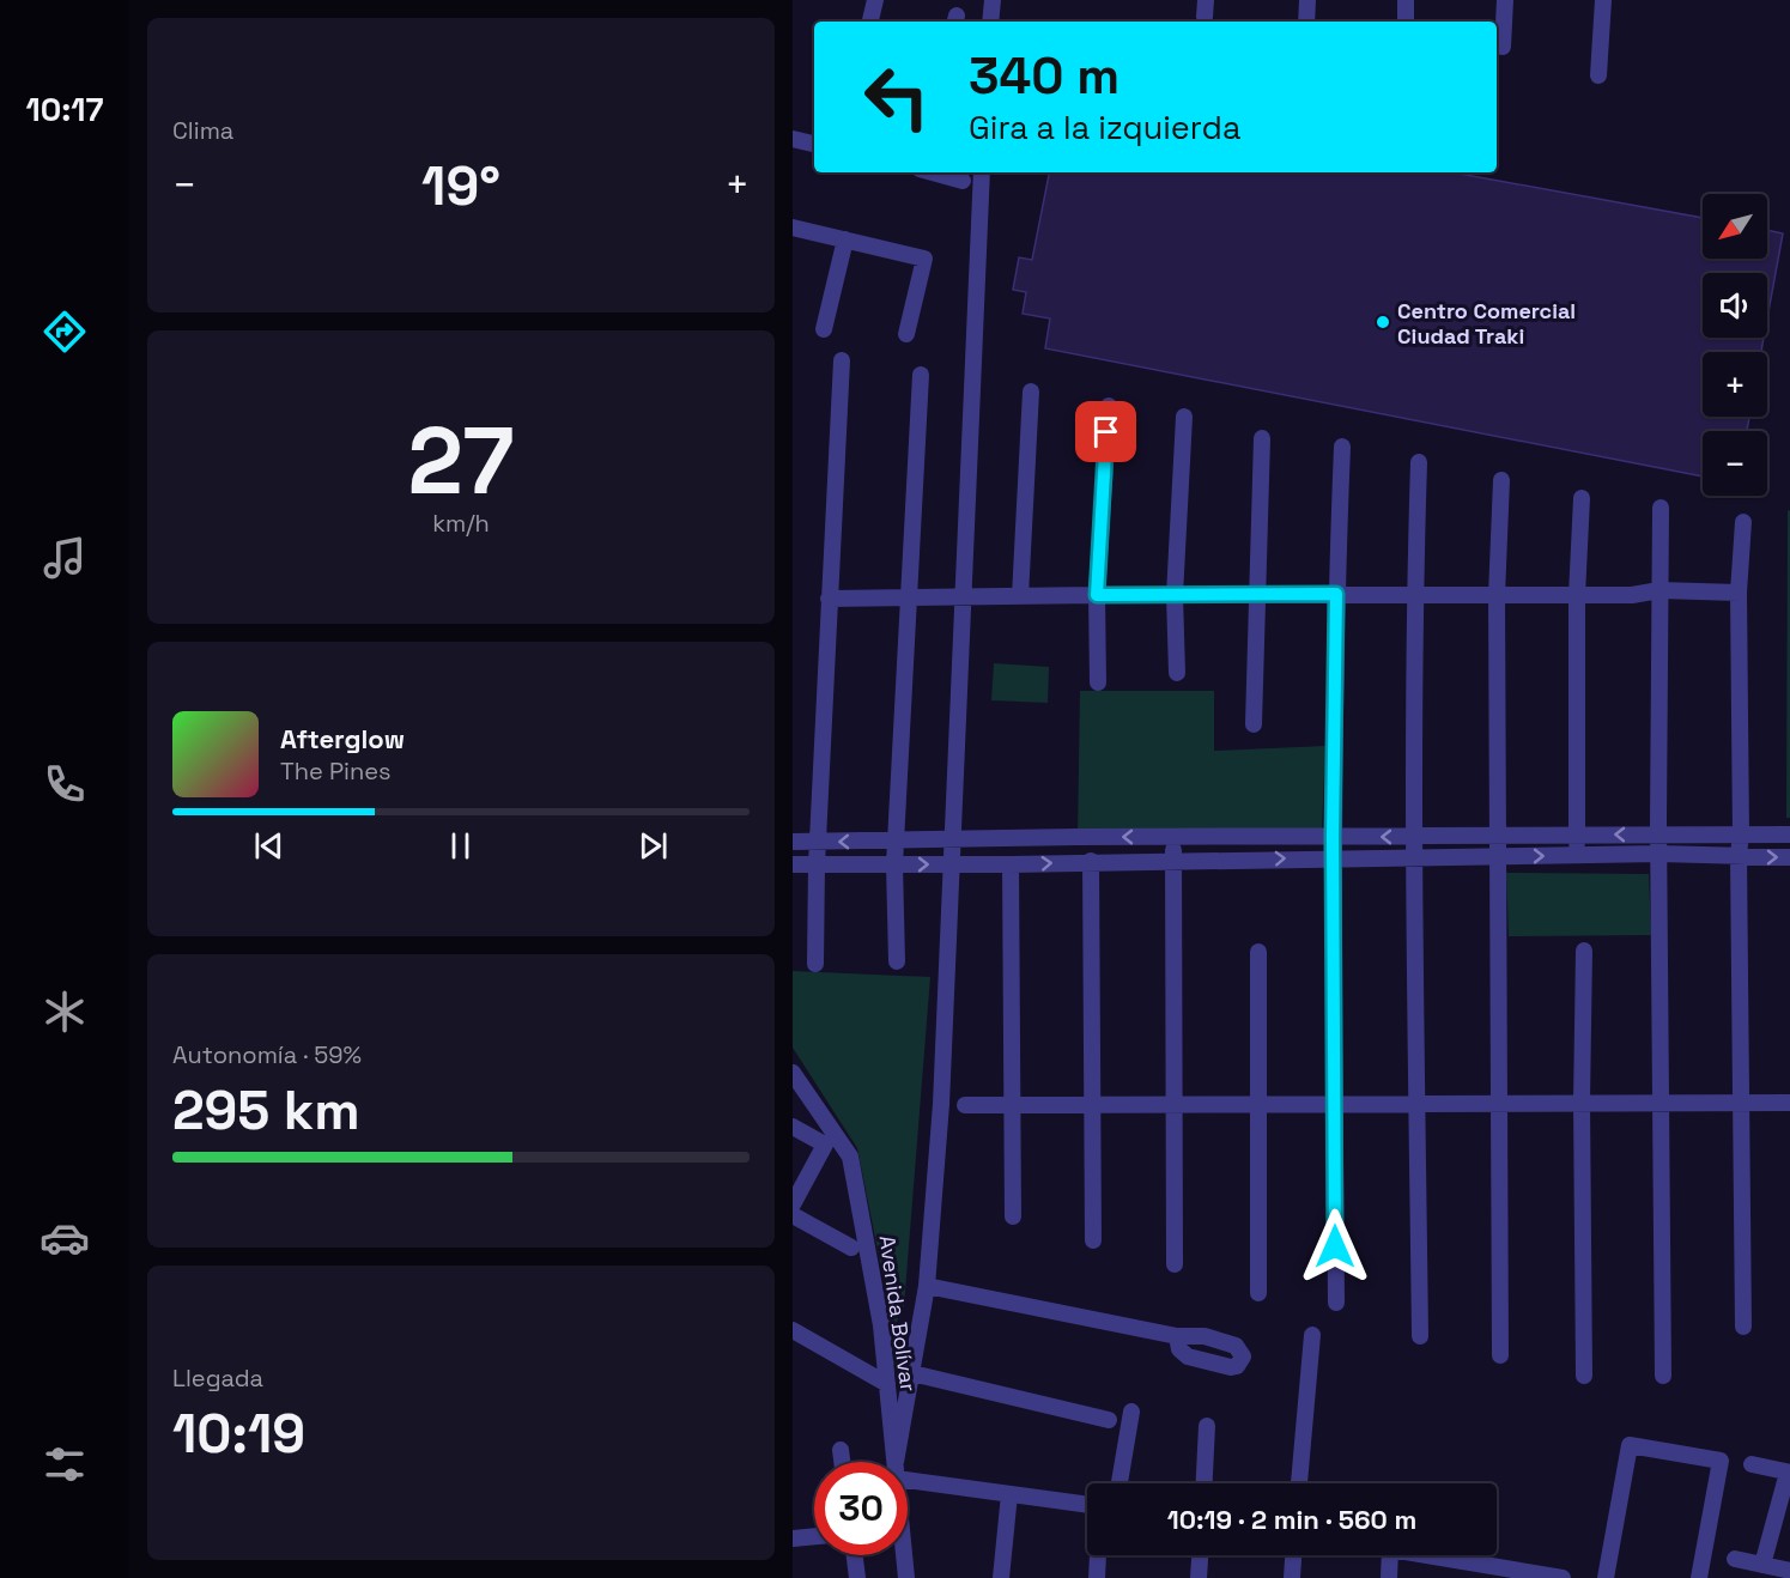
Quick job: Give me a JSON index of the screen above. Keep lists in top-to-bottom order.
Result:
{
  "streets": {
    "street": ["Avenida Bolívar"]
  },
  "places": ["Centro Comercial Ciudad Traki"],
  "north": "bottom left",
  "page": {
    "tabs": "10:17",
    "tile": [
      "Clima",
      ["27", "km/h"],
      ["Autonomía · 59%", "295 km"],
      ["Llegada", "10:19"]
    ],
    "turn": ["340 m", "Gira a la izquierda"],
    "heat": ["−", "19°", "+"],
    "map_buttons": ["+", "−"],
    "song": ["Afterglow", "The Pines"],
    "limit": "30",
    "trip": "10:19 · 2 min · 560 m"
  }
}
